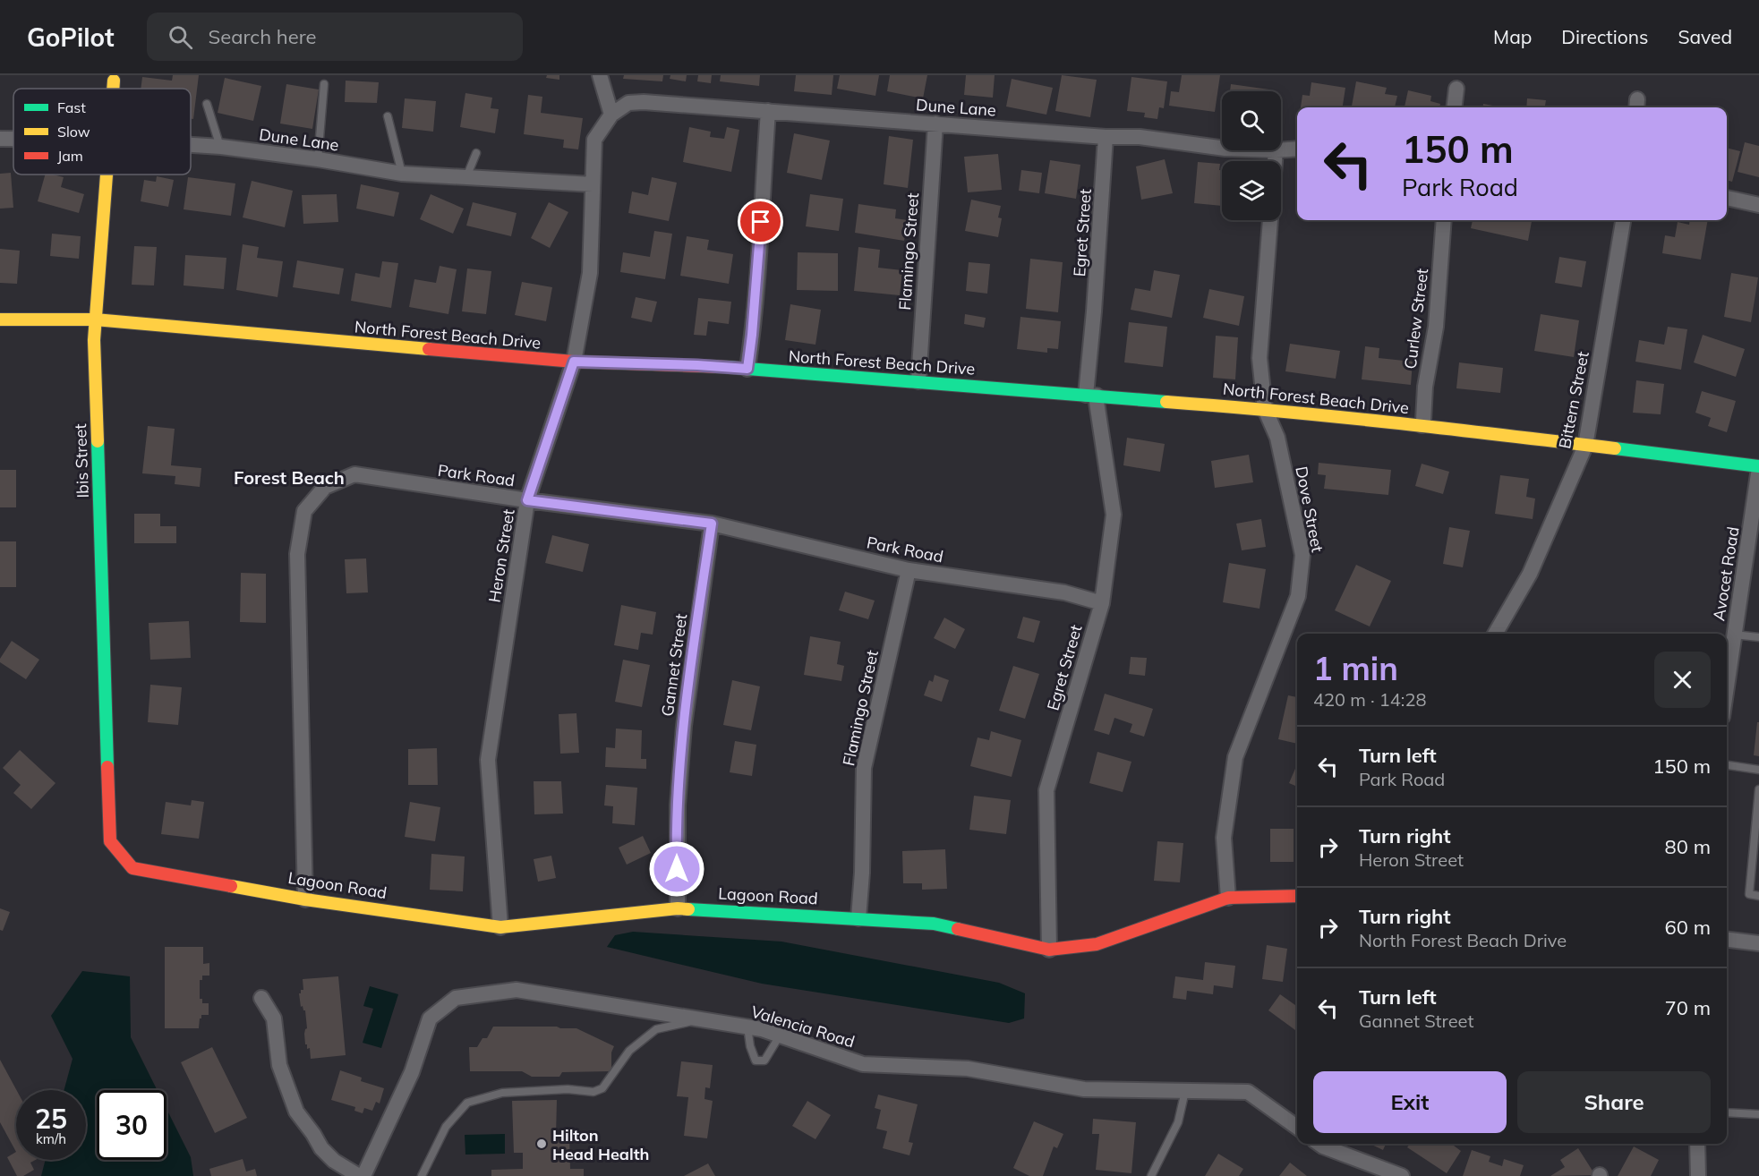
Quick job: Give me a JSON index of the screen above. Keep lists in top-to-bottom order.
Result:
{
  "streets": {
    "street": [
      "Dune Lane",
      "Egret Street",
      "Flamingo Street",
      "Curlew Street",
      "North Forest Beach Drive",
      "Bittern Street",
      "Ibis Street",
      "Park Road",
      "Dove Street",
      "Heron Street",
      "Avocet Road",
      "Gannet Street",
      "Lagoon Road",
      "Valencia Road"
    ]
  },
  "crossings": [
    ["Dune Lane", "Egret Street"],
    ["Dune Lane", "Flamingo Street"],
    ["Dune Lane", "Heron Street"],
    ["Egret Street", "North Forest Beach Drive"],
    ["Egret Street", "Park Road"],
    ["Egret Street", "Lagoon Road"],
    ["Flamingo Street", "North Forest Beach Drive"],
    ["Flamingo Street", "Park Road"],
    ["Flamingo Street", "Lagoon Road"],
    ["Curlew Street", "North Forest Beach Drive"],
    ["North Forest Beach Drive", "Bittern Street"],
    ["North Forest Beach Drive", "Ibis Street"],
    ["North Forest Beach Drive", "Dove Street"],
    ["North Forest Beach Drive", "Heron Street"],
    ["North Forest Beach Drive", "Avocet Road"],
    ["Ibis Street", "Lagoon Road"],
    ["Park Road", "Heron Street"],
    ["Park Road", "Gannet Street"],
    ["Park Road", "Lagoon Road"],
    ["Dove Street", "Lagoon Road"],
    ["Heron Street", "Lagoon Road"],
    ["Gannet Street", "Lagoon Road"]
  ],
  "districts": ["Forest Beach"],
  "places": ["Hilton Head Health"],
  "legend": ["Fast", "Slow", "Jam"],
  "page": {
    "header": "GoPilot",
    "search": "Search here",
    "nav": ["Map", "Directions", "Saved"],
    "turn": ["150 m", "Park Road"],
    "heading": ["1 min", "420 m · 14:28"],
    "list": [
      {
        "name": "Turn left",
        "note": "Park Road",
        "value": "150 m"
      },
      {
        "name": "Turn right",
        "note": "Heron Street",
        "value": "80 m"
      },
      {
        "name": "Turn right",
        "note": "North Forest Beach Drive",
        "value": "60 m"
      },
      {
        "name": "Turn left",
        "note": "Gannet Street",
        "value": "70 m"
      }
    ],
    "buttons": ["Exit", "Share"],
    "speed": "25 km/h",
    "limit": "30"
  }
}
